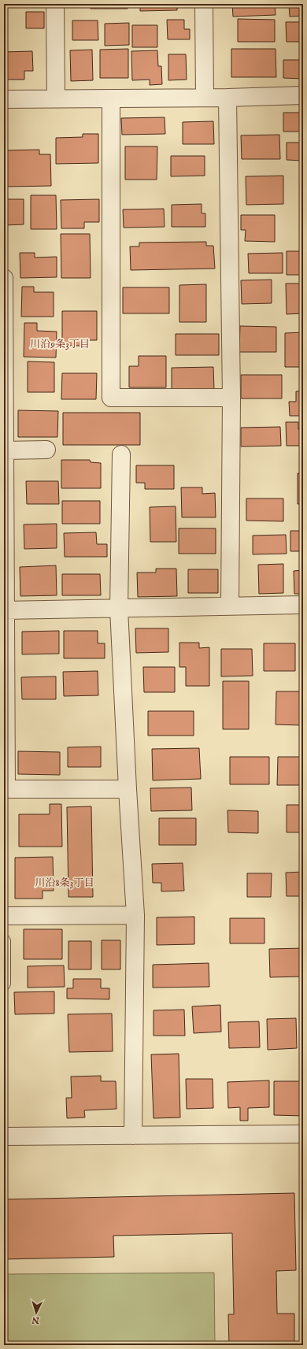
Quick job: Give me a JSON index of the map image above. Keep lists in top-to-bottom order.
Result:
{
  "districts": ["川沿9条3丁目", "川沿8条3丁目"],
  "north": "bottom"
}
